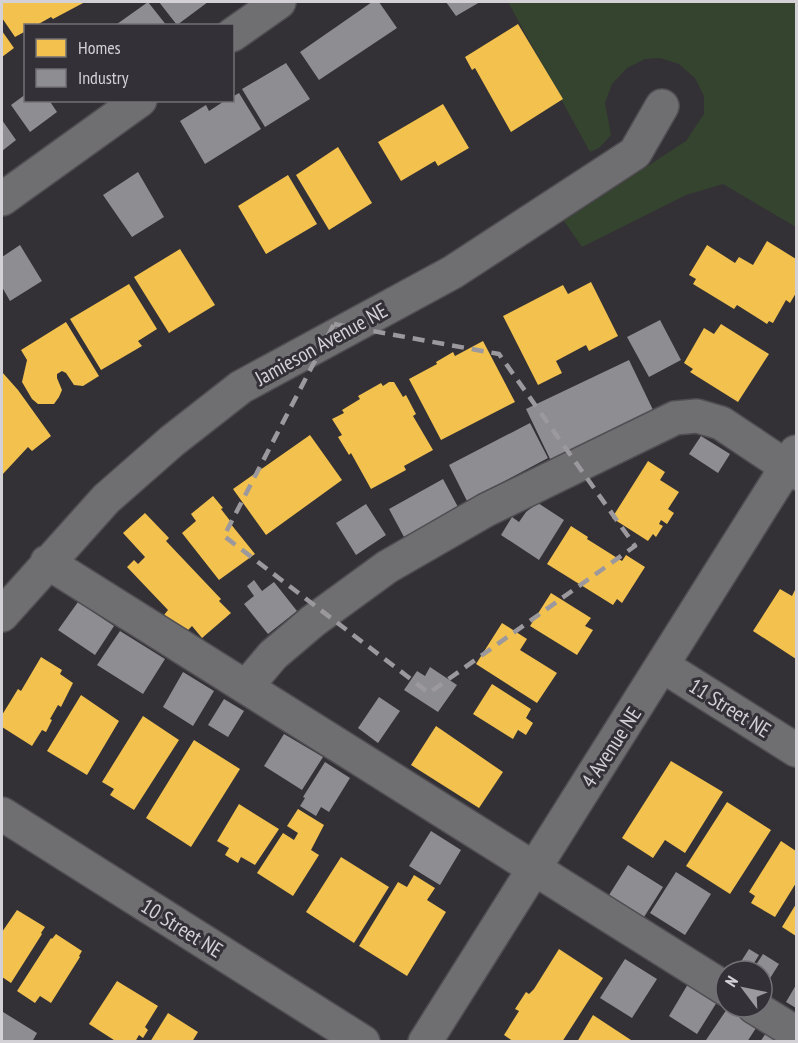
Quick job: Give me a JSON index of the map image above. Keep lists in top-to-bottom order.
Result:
{
  "streets": {
    "street": [
      "Jamieson Avenue NE",
      "11 Street NE",
      "4 Avenue NE",
      "10 Street NE"
    ]
  },
  "crossings": [
    ["11 Street NE", "4 Avenue NE"]
  ],
  "legend": ["Homes", "Industry"],
  "north": "top left"
}
